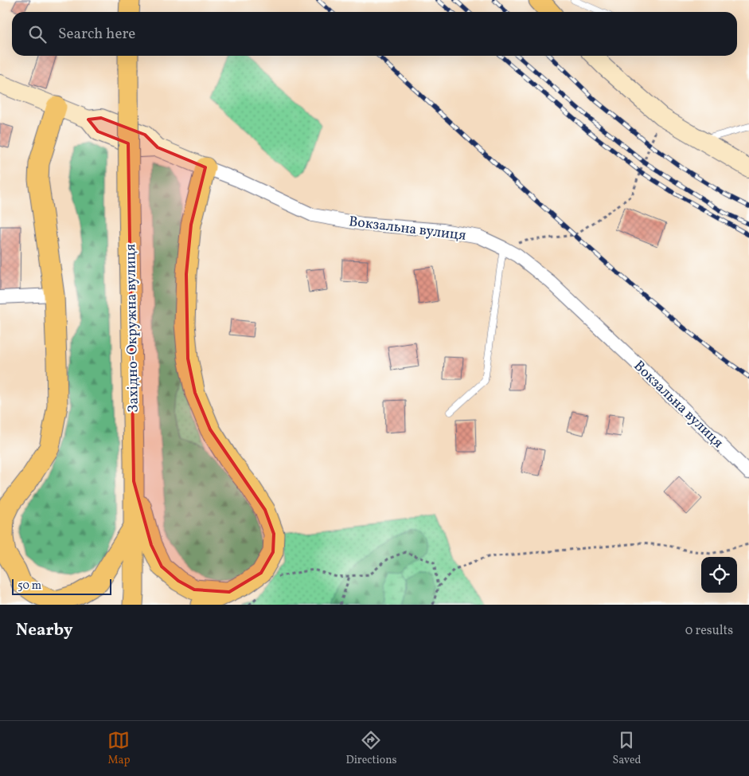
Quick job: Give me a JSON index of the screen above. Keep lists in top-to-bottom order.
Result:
{
  "streets": {
    "main road": ["Західно-Окружна вулиця"],
    "street": ["Вокзальна вулиця"]
  },
  "scale_bar": "50 m",
  "page": {
    "search": "Search here",
    "scale": "50 m",
    "heading": ["Nearby", "0 results"],
    "nav": ["Map", "Directions", "Saved"]
  }
}
